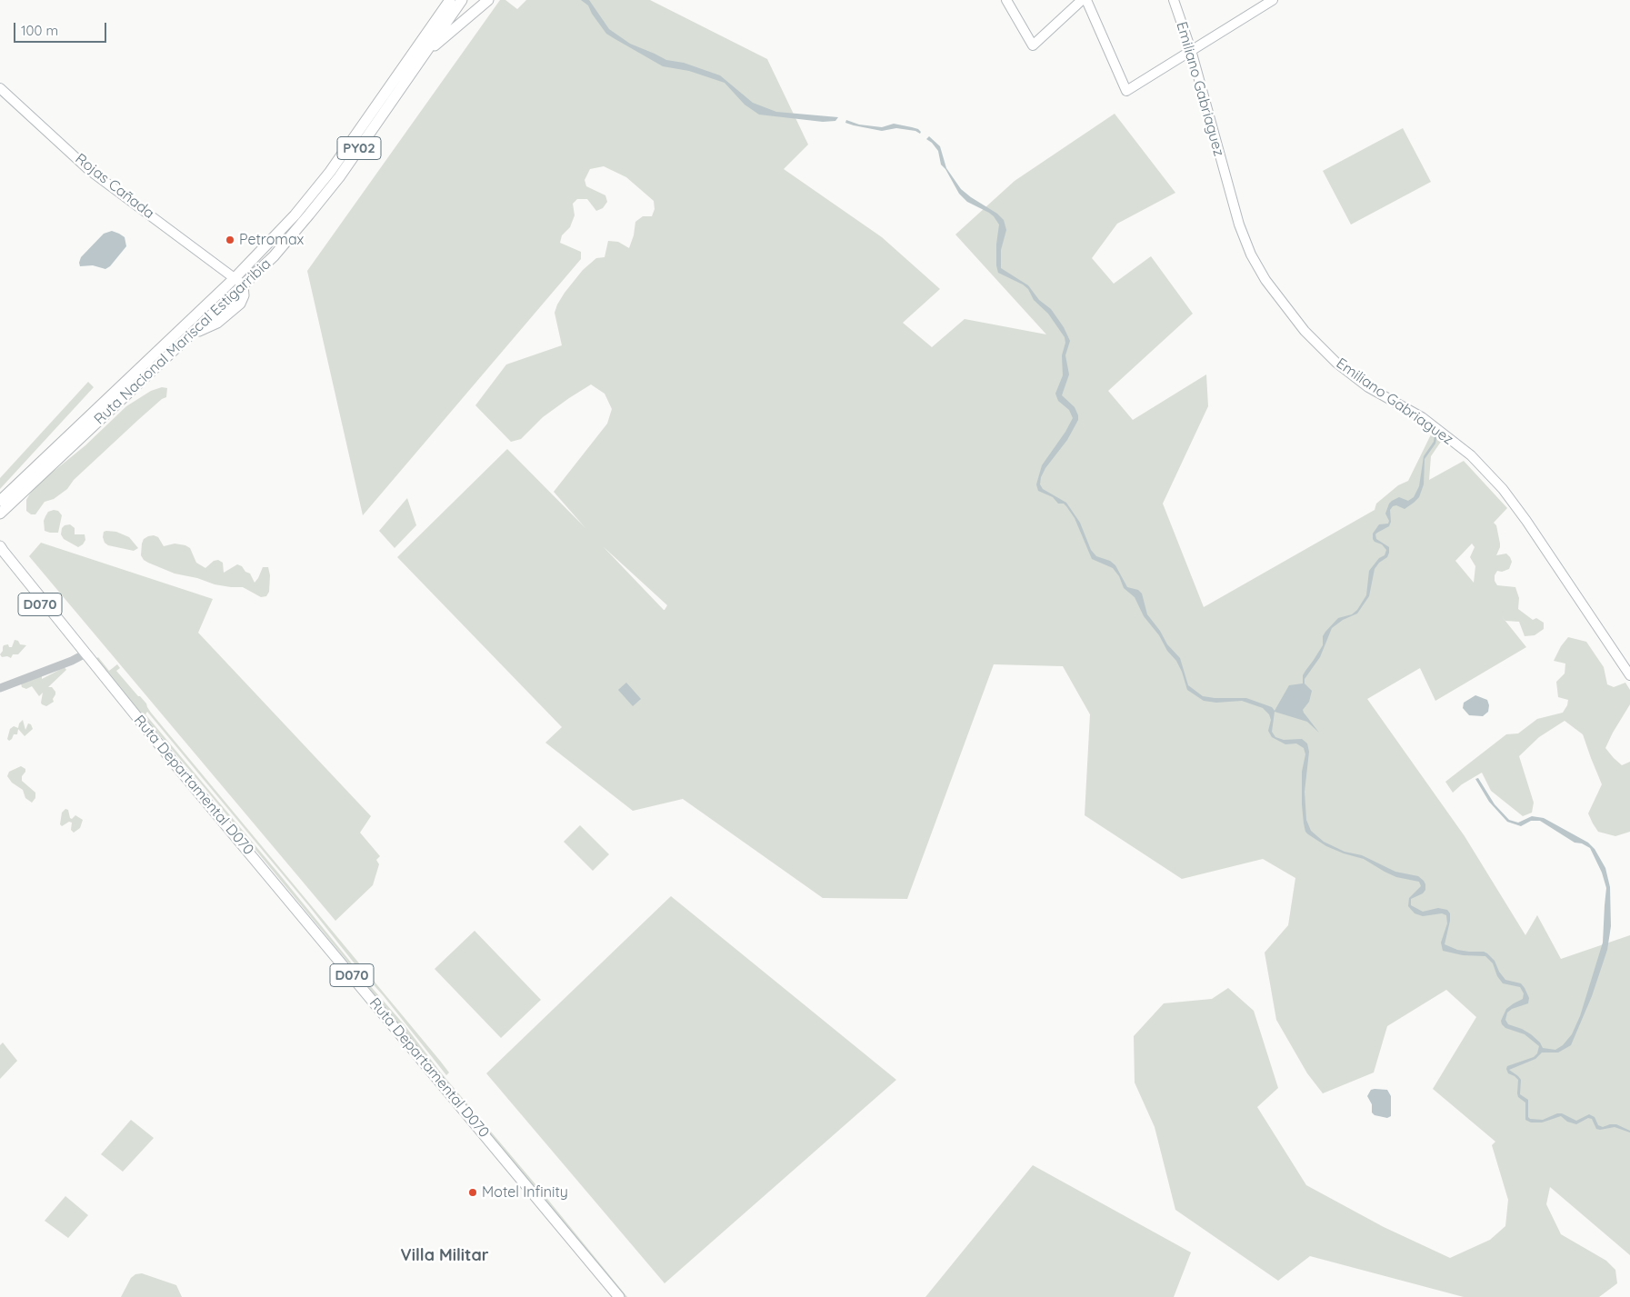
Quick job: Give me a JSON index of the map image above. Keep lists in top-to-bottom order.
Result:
{
  "streets": {
    "main road": [
      "Emiliano Gabriaguez",
      "PY02",
      "Rojas Cañada",
      "Ruta Nacional Mariscal Estigarribia",
      "D070",
      "Ruta Departamental D070"
    ]
  },
  "crossings": [
    ["Rojas Cañada", "Ruta Nacional Mariscal Estigarribia"]
  ],
  "districts": ["Villa Militar"],
  "places": ["Petromax", "Motel Infinity"],
  "scale_bar": "100 m"
}
